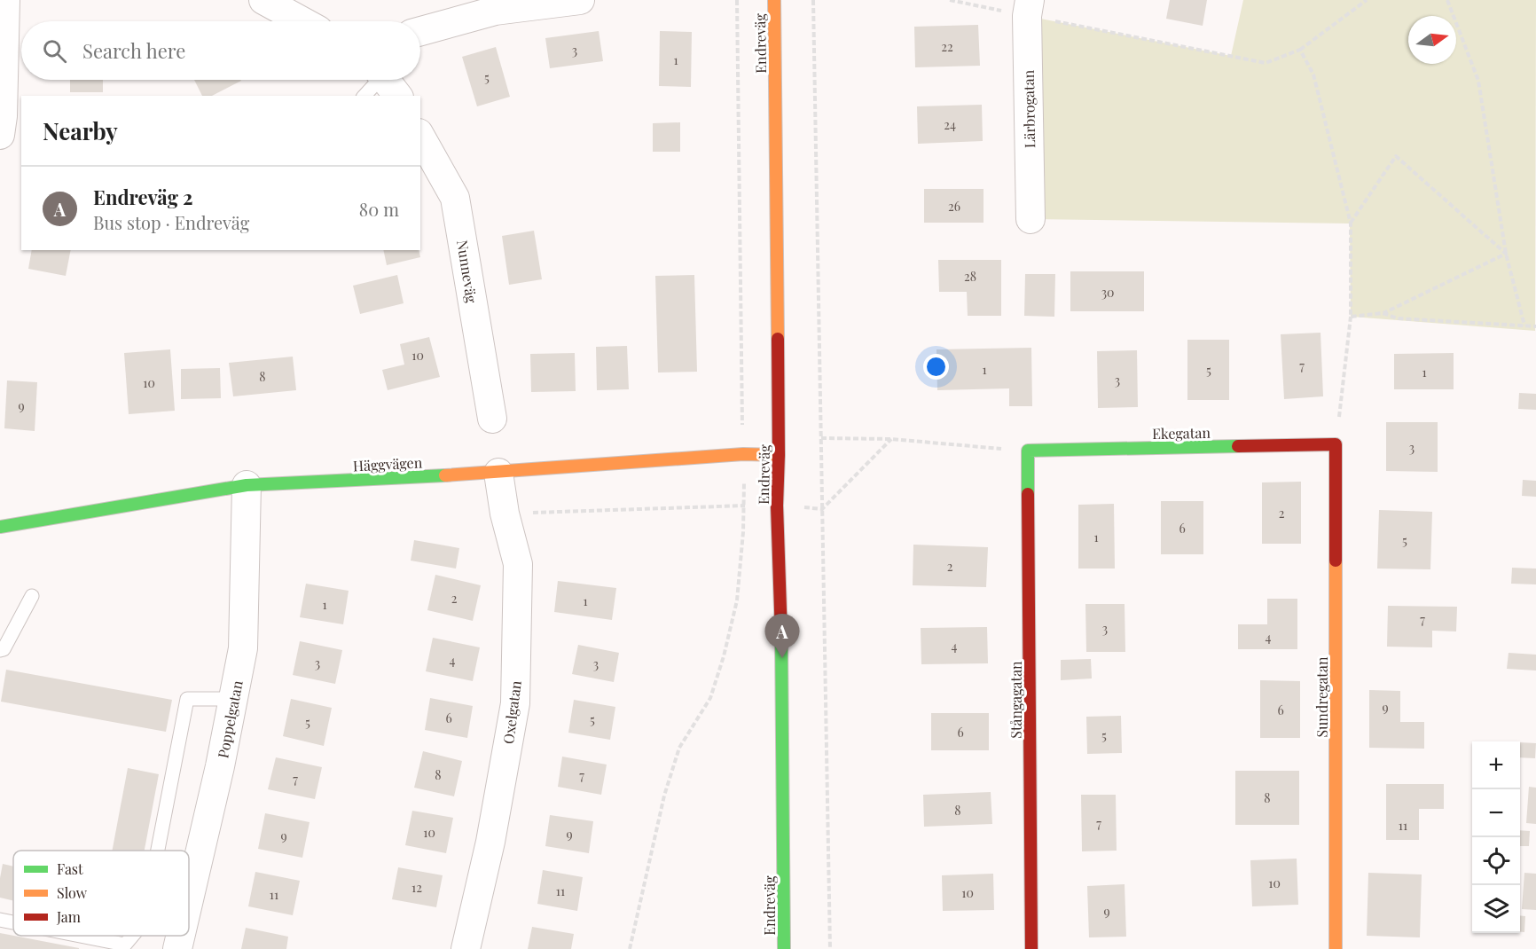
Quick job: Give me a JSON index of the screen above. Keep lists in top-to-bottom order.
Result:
{
  "streets": {
    "street": [
      "Endreväg",
      "Lärbrogatan",
      "Nunneväg",
      "Ekegatan",
      "Häggvägen",
      "Sundregatan",
      "Stångagatan",
      "Oxelgatan",
      "Poppelgatan"
    ]
  },
  "crossings": [
    ["Endreväg", "Häggvägen"],
    ["Ekegatan", "Sundregatan"],
    ["Ekegatan", "Stångagatan"],
    ["Häggvägen", "Oxelgatan"],
    ["Häggvägen", "Poppelgatan"]
  ],
  "house_numbers": [
    "22",
    "3",
    "1",
    "5",
    "24",
    "26",
    "28",
    "30",
    "10",
    "7",
    "1",
    "5",
    "1",
    "8",
    "3",
    "10",
    "9",
    "3",
    "2",
    "6",
    "1",
    "5",
    "2",
    "2",
    "1",
    "1",
    "7",
    "3",
    "4",
    "4",
    "4",
    "3",
    "3",
    "9",
    "6",
    "6",
    "5",
    "5",
    "6",
    "5",
    "8",
    "7",
    "7",
    "8",
    "8",
    "7",
    "11",
    "10",
    "9",
    "9",
    "10",
    "12",
    "11",
    "10",
    "11",
    "9"
  ],
  "legend": ["Fast", "Slow", "Jam"],
  "north": "right",
  "page": {
    "search": "Search here",
    "heading": "Nearby",
    "list": [
      {
        "mark": "A",
        "name": "Endreväg 2",
        "note": "Bus stop · Endreväg",
        "value": "80 m"
      }
    ],
    "pins": "A",
    "map_buttons": ["+", "−"]
  }
}
